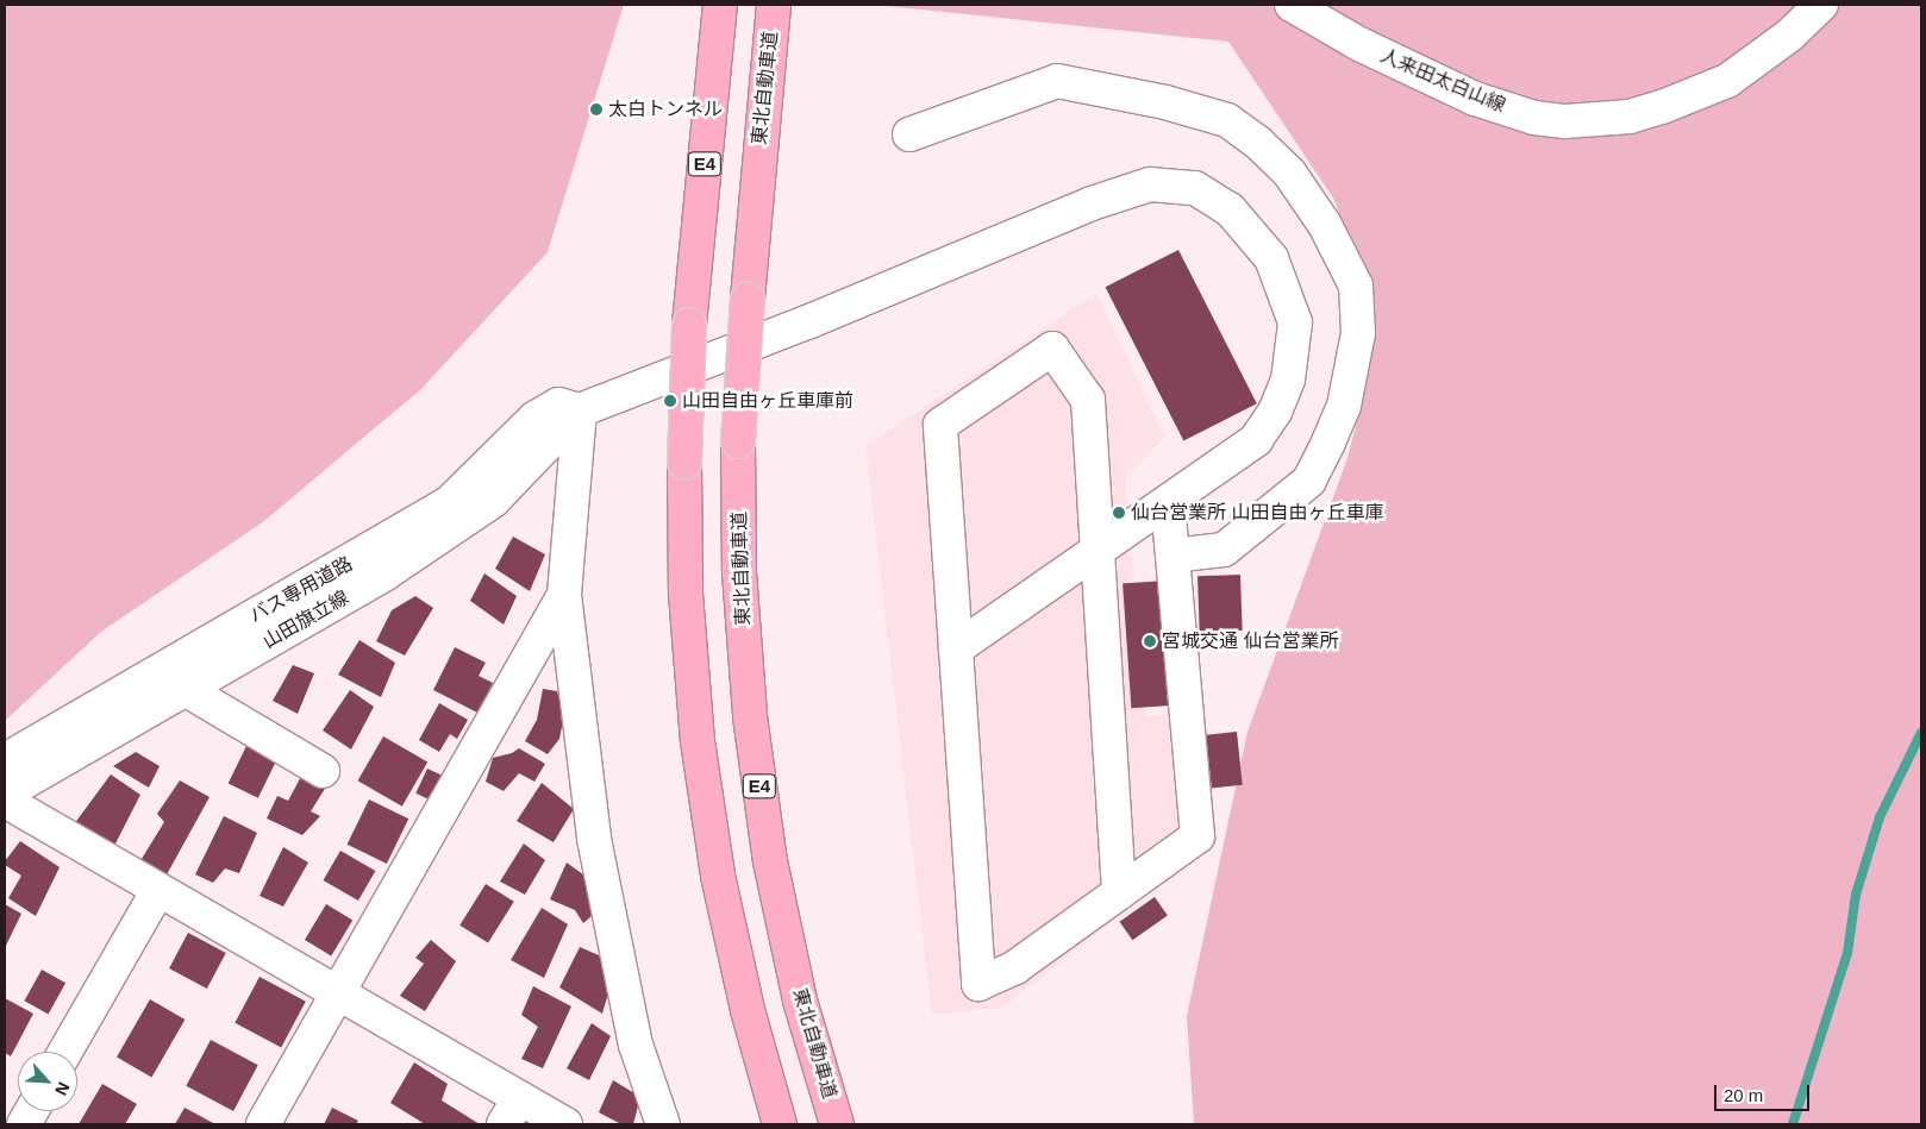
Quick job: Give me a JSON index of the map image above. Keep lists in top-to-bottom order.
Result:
{
  "streets": {
    "highway": ["東北自動車道", "E4"],
    "street": ["人来田太白山線", "バス専用道路", "山田旗立線"]
  },
  "crossings": [
    ["バス専用道路", "山田旗立線"]
  ],
  "places": [
    "太白トンネル",
    "山田自由ヶ丘車庫前",
    "仙台営業所 山田自由ヶ丘車庫",
    "宮城交通 仙台営業所"
  ],
  "scale_bar": "20 m",
  "north": "bottom right"
}
